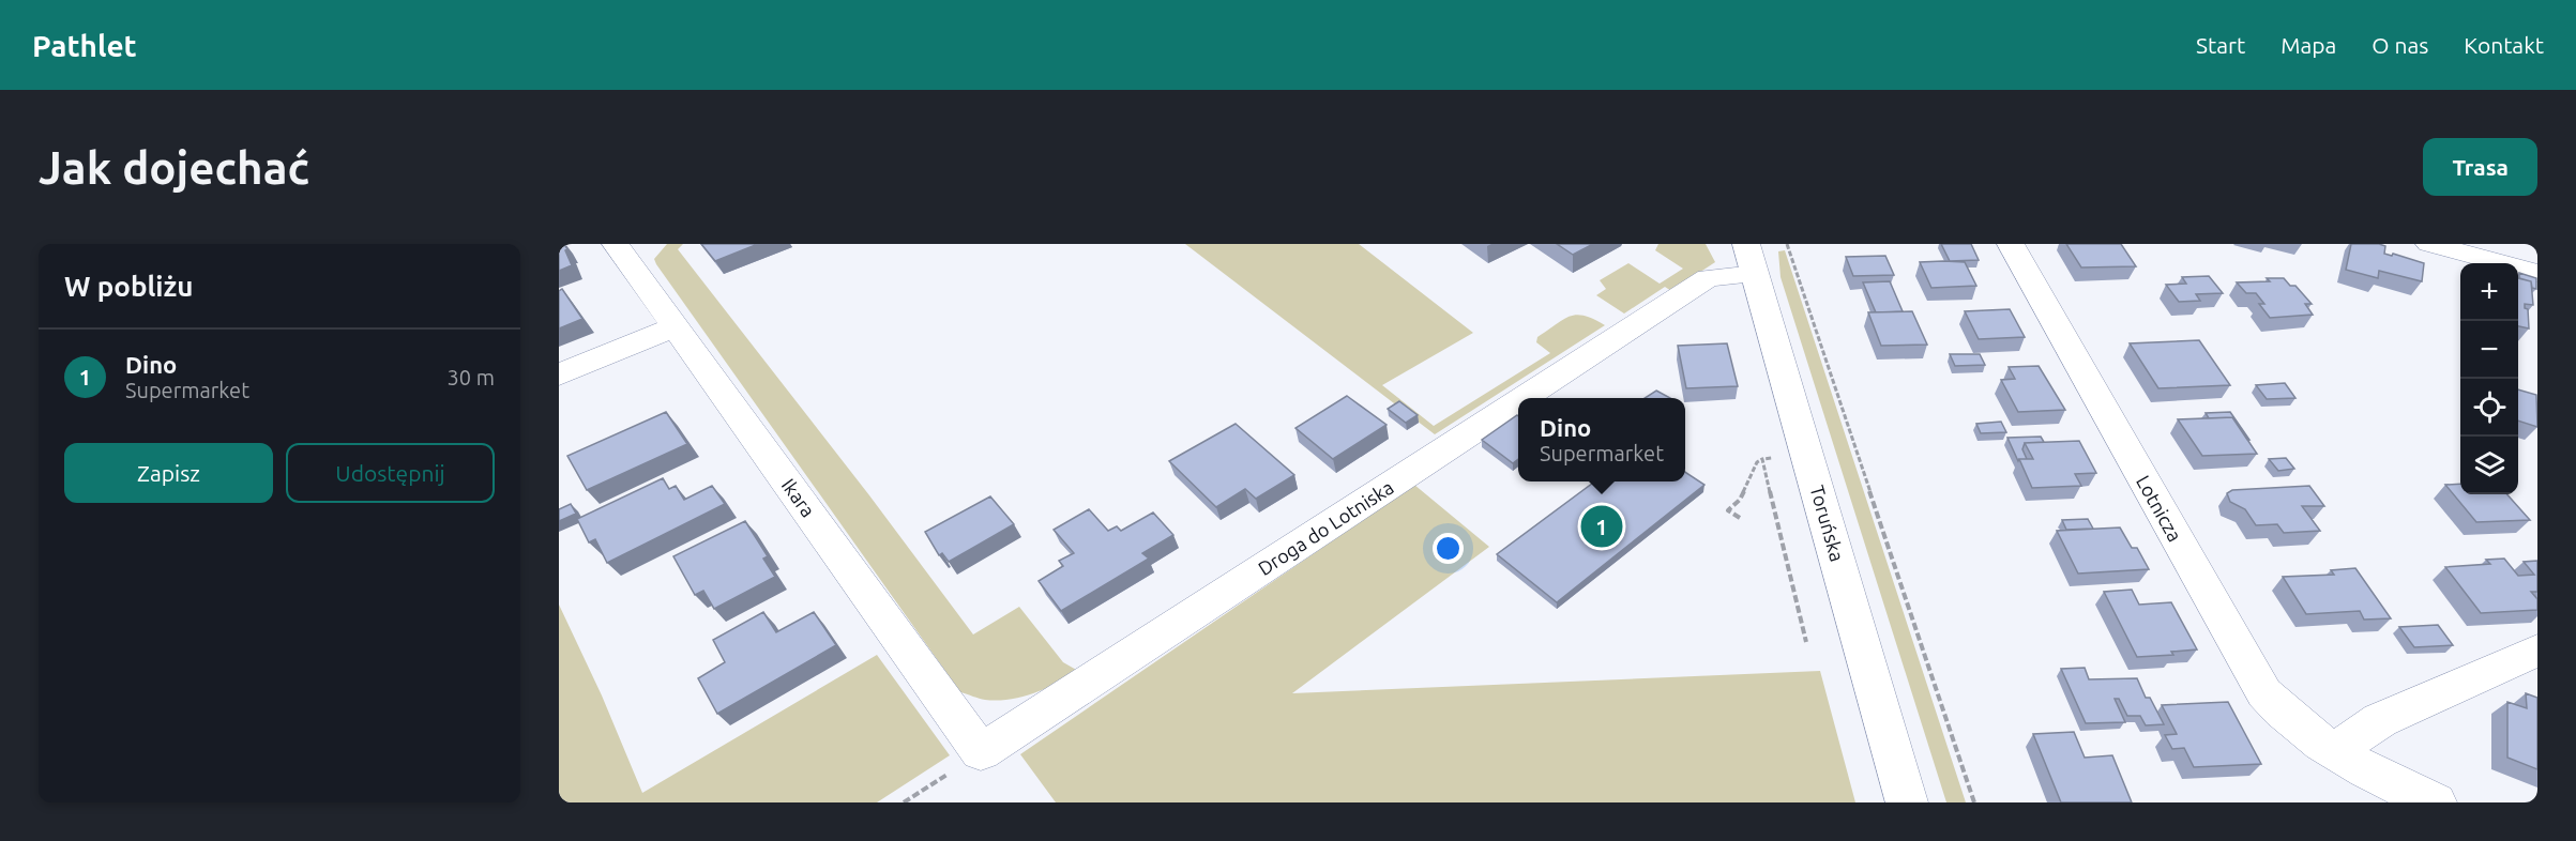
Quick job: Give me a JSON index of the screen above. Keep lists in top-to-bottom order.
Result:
{
  "streets": {
    "street": [
      "Ikara",
      "Lotnicza",
      "Toruńska",
      "Droga do Lotniska"
    ]
  },
  "crossings": [
    ["Ikara", "Droga do Lotniska"],
    ["Toruńska", "Droga do Lotniska"]
  ],
  "page": {
    "header": "Pathlet",
    "nav": [
      "Start",
      "Mapa",
      "O nas",
      "Kontakt"
    ],
    "buttons": [
      "Trasa",
      ["Zapisz", "Udostępnij"]
    ],
    "title": "Jak dojechać",
    "heading": "W pobliżu",
    "map_buttons": ["+", "−"],
    "list": [
      {
        "mark": "1",
        "name": "Dino",
        "note": "Supermarket",
        "value": "30 m"
      }
    ],
    "popup": ["Dino", "Supermarket"],
    "pins": "1"
  }
}
